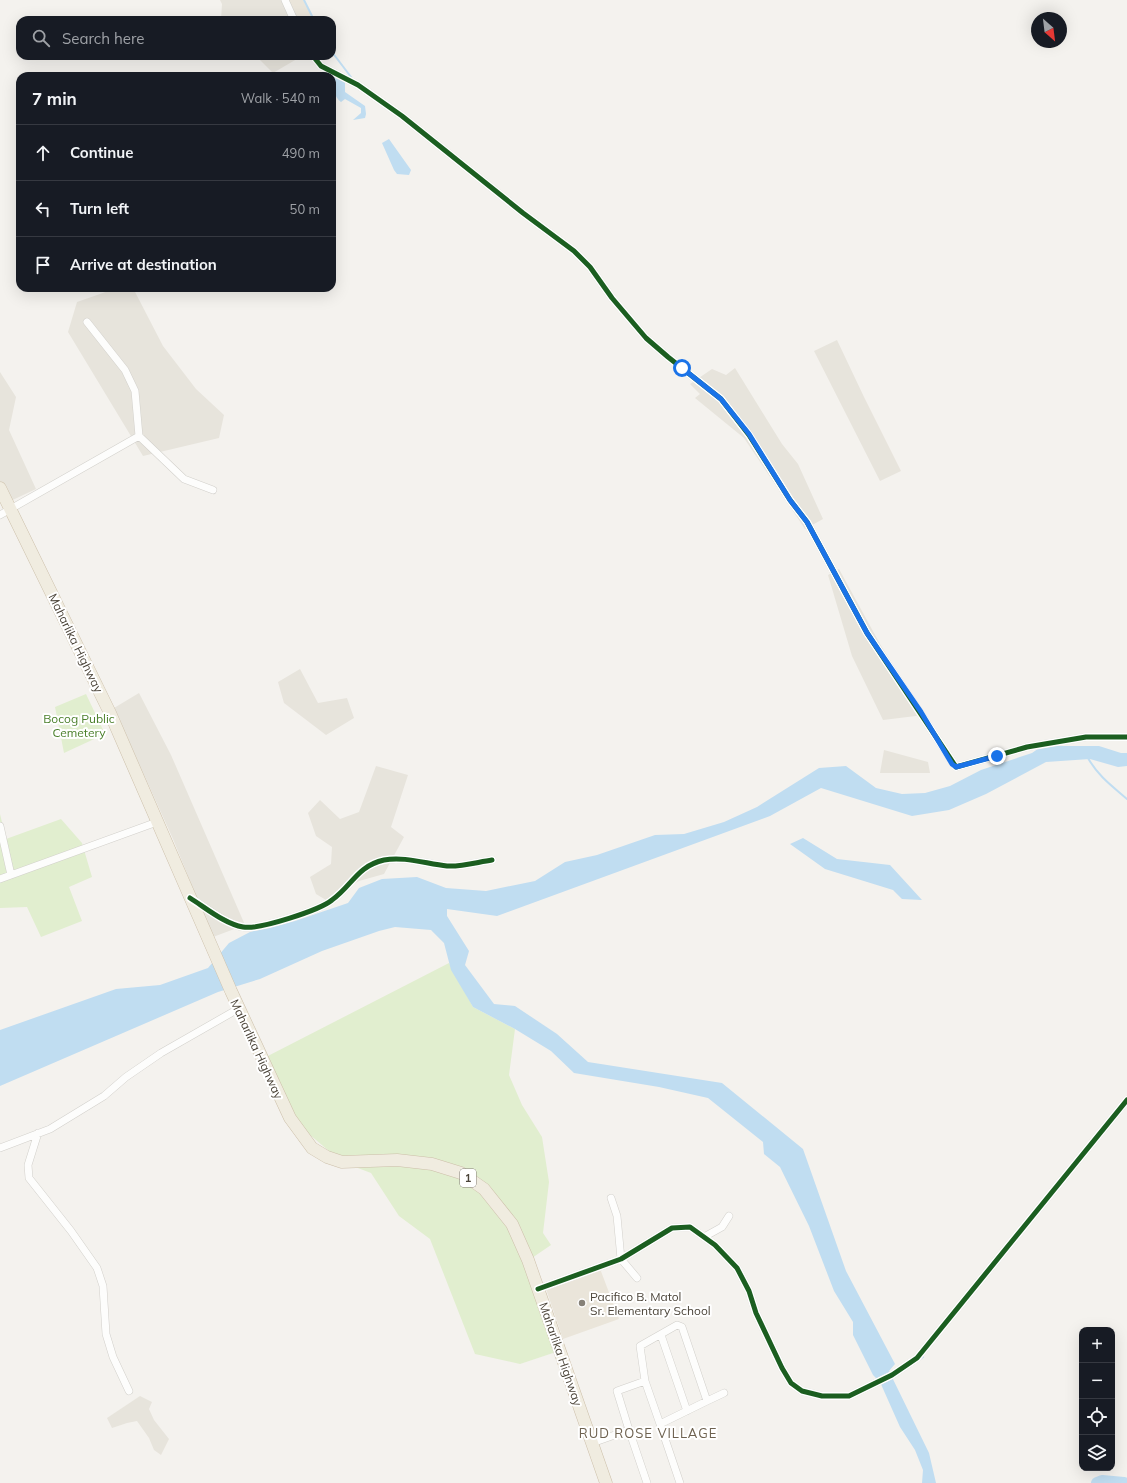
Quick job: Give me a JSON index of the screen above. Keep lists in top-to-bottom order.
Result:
{
  "streets": {
    "highway": ["Maharlika Highway", "1"]
  },
  "districts": ["RUD ROSE VILLAGE"],
  "parks": ["Bocog Public Cemetery"],
  "places": ["Pacifico B. Matol Sr. Elementary School"],
  "north": "bottom right",
  "page": {
    "search": "Search here",
    "heading": ["7 min", "Walk · 540 m"],
    "list": [
      ["Continue", "490 m"],
      ["Turn left", "50 m"],
      "Arrive at destination"
    ],
    "map_buttons": ["+", "−"]
  }
}
